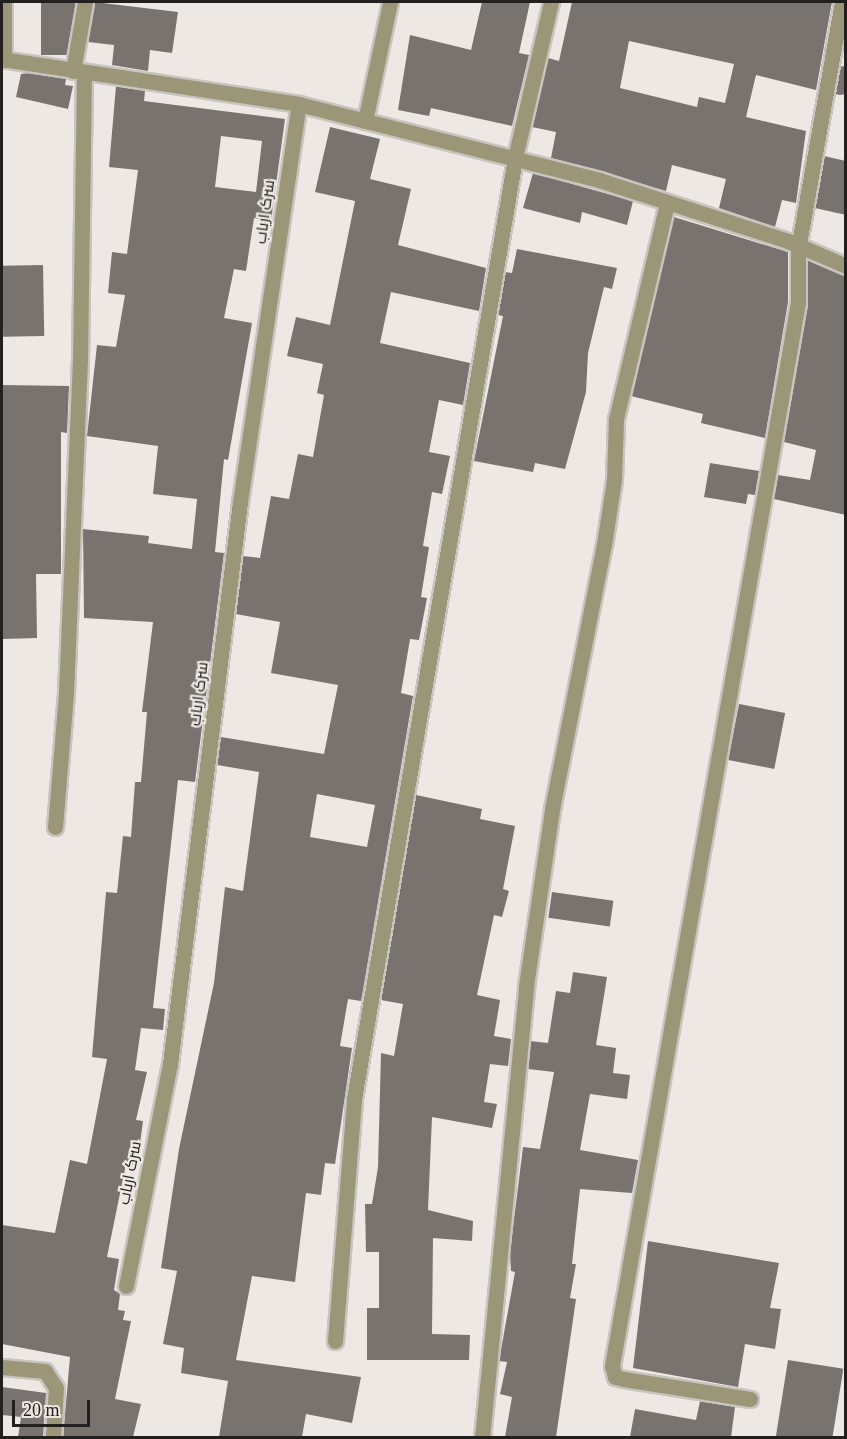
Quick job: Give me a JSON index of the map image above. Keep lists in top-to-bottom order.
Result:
{
  "streets": {
    "street": ["سرک ارباب"]
  },
  "scale_bar": "20 m"
}
